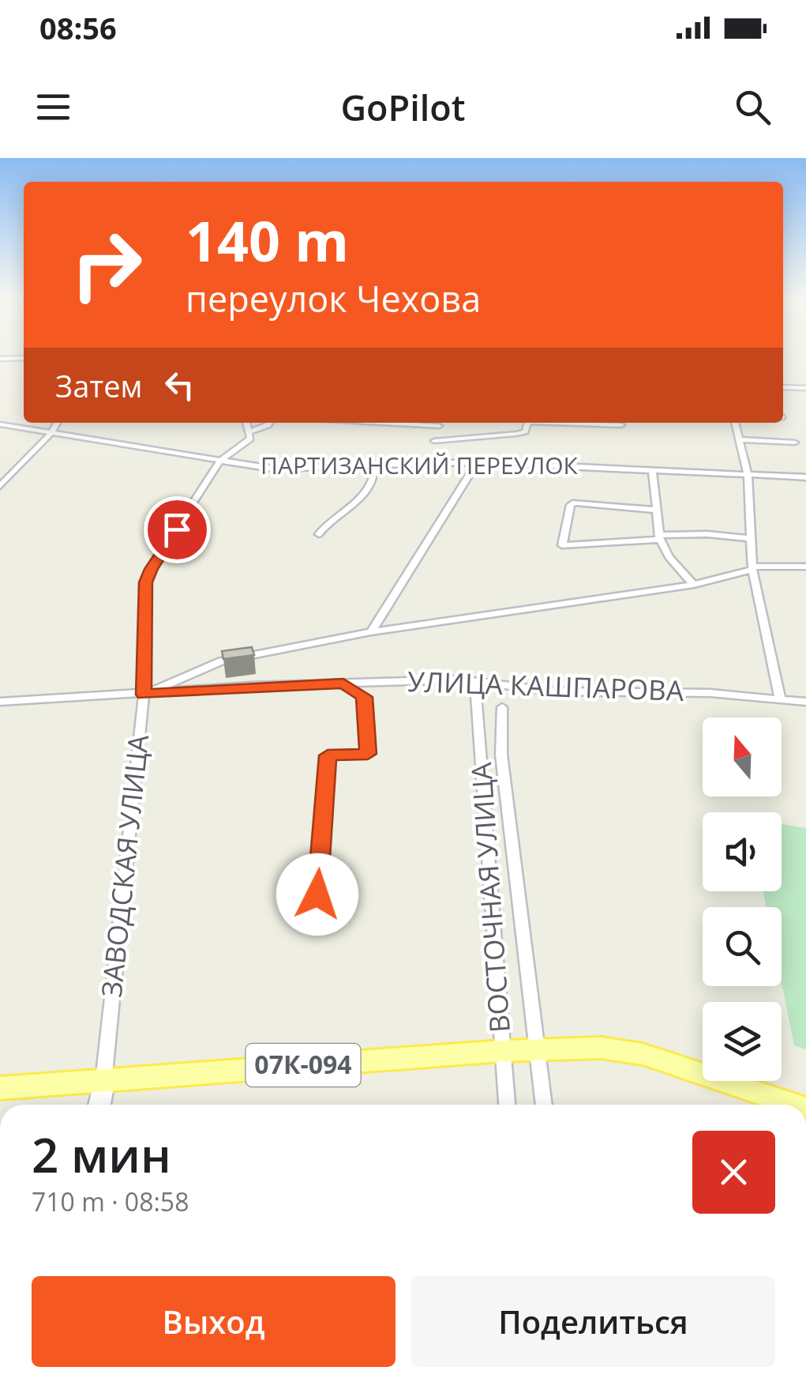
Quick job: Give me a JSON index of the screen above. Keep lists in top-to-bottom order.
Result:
{
  "streets": {
    "main road": ["07К-094"],
    "street": [
      "ПАРТИЗАНСКИЙ ПЕРЕУЛОК",
      "УЛИЦА КАШПАРОВА",
      "ЗАВОДСКАЯ УЛИЦА",
      "ВОСТОЧНАЯ УЛИЦА"
    ]
  },
  "crossings": [
    ["ПАРТИЗАНСКИЙ ПЕРЕУЛОК", "ЗАВОДСКАЯ УЛИЦА"],
    ["УЛИЦА КАШПАРОВА", "ЗАВОДСКАЯ УЛИЦА"],
    ["УЛИЦА КАШПАРОВА", "ВОСТОЧНАЯ УЛИЦА"],
    ["ЗАВОДСКАЯ УЛИЦА", "07К-094"],
    ["ВОСТОЧНАЯ УЛИЦА", "07К-094"]
  ],
  "north": "top",
  "page": {
    "status": "08:56",
    "header": "GoPilot",
    "turn": ["140 m", "переулок Чехова"],
    "then": "Затем",
    "heading": ["2 мин", "710 m · 08:58"],
    "buttons": ["Выход", "Поделиться"]
  }
}
